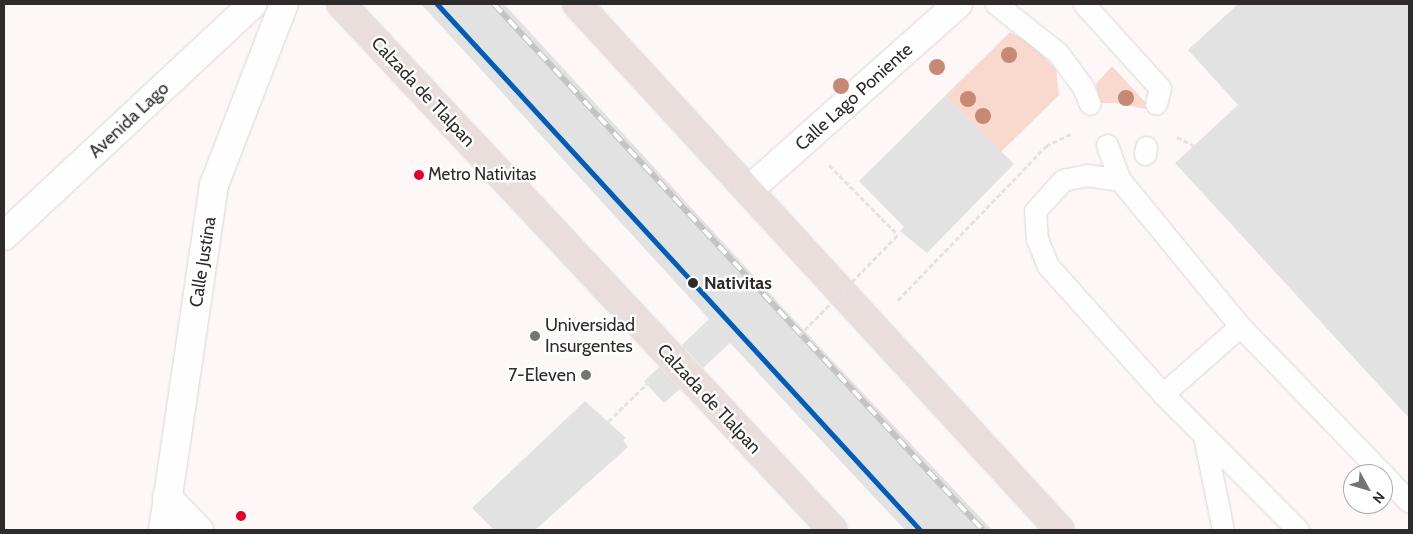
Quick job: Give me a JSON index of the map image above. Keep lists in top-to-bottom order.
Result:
{
  "streets": {
    "highway": ["Calzada de Tlalpan"],
    "street": ["Calle Lago Poniente", "Avenida Lago", "Calle Justina"]
  },
  "places": [
    "Metro Nativitas",
    "Nativitas",
    "Universidad Insurgentes",
    "7-Eleven"
  ],
  "north": "bottom right"
}
